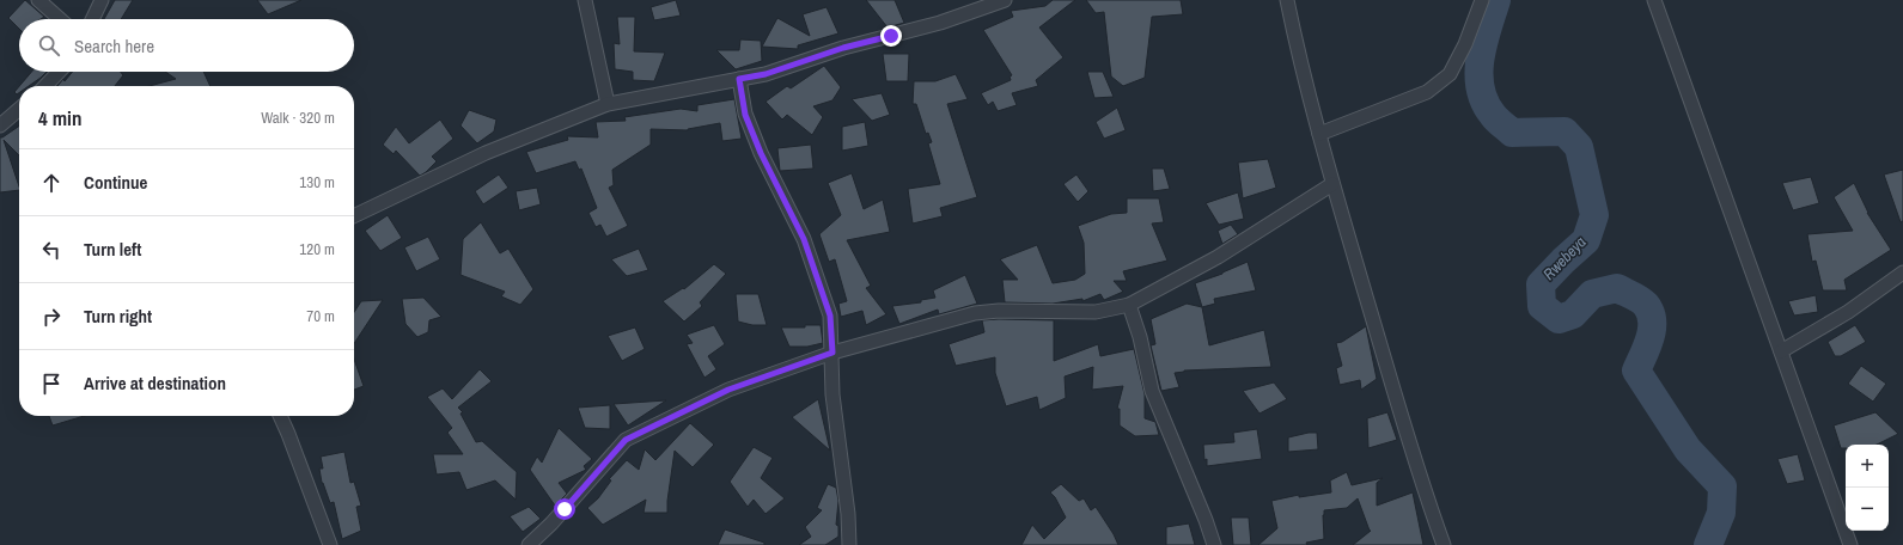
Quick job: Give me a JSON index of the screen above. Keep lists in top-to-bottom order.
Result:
{
  "water": ["Rwebeya"],
  "page": {
    "search": "Search here",
    "heading": ["4 min", "Walk · 320 m"],
    "list": [
      ["Continue", "130 m"],
      ["Turn left", "120 m"],
      ["Turn right", "70 m"],
      "Arrive at destination"
    ],
    "map_buttons": ["+", "−"]
  }
}
